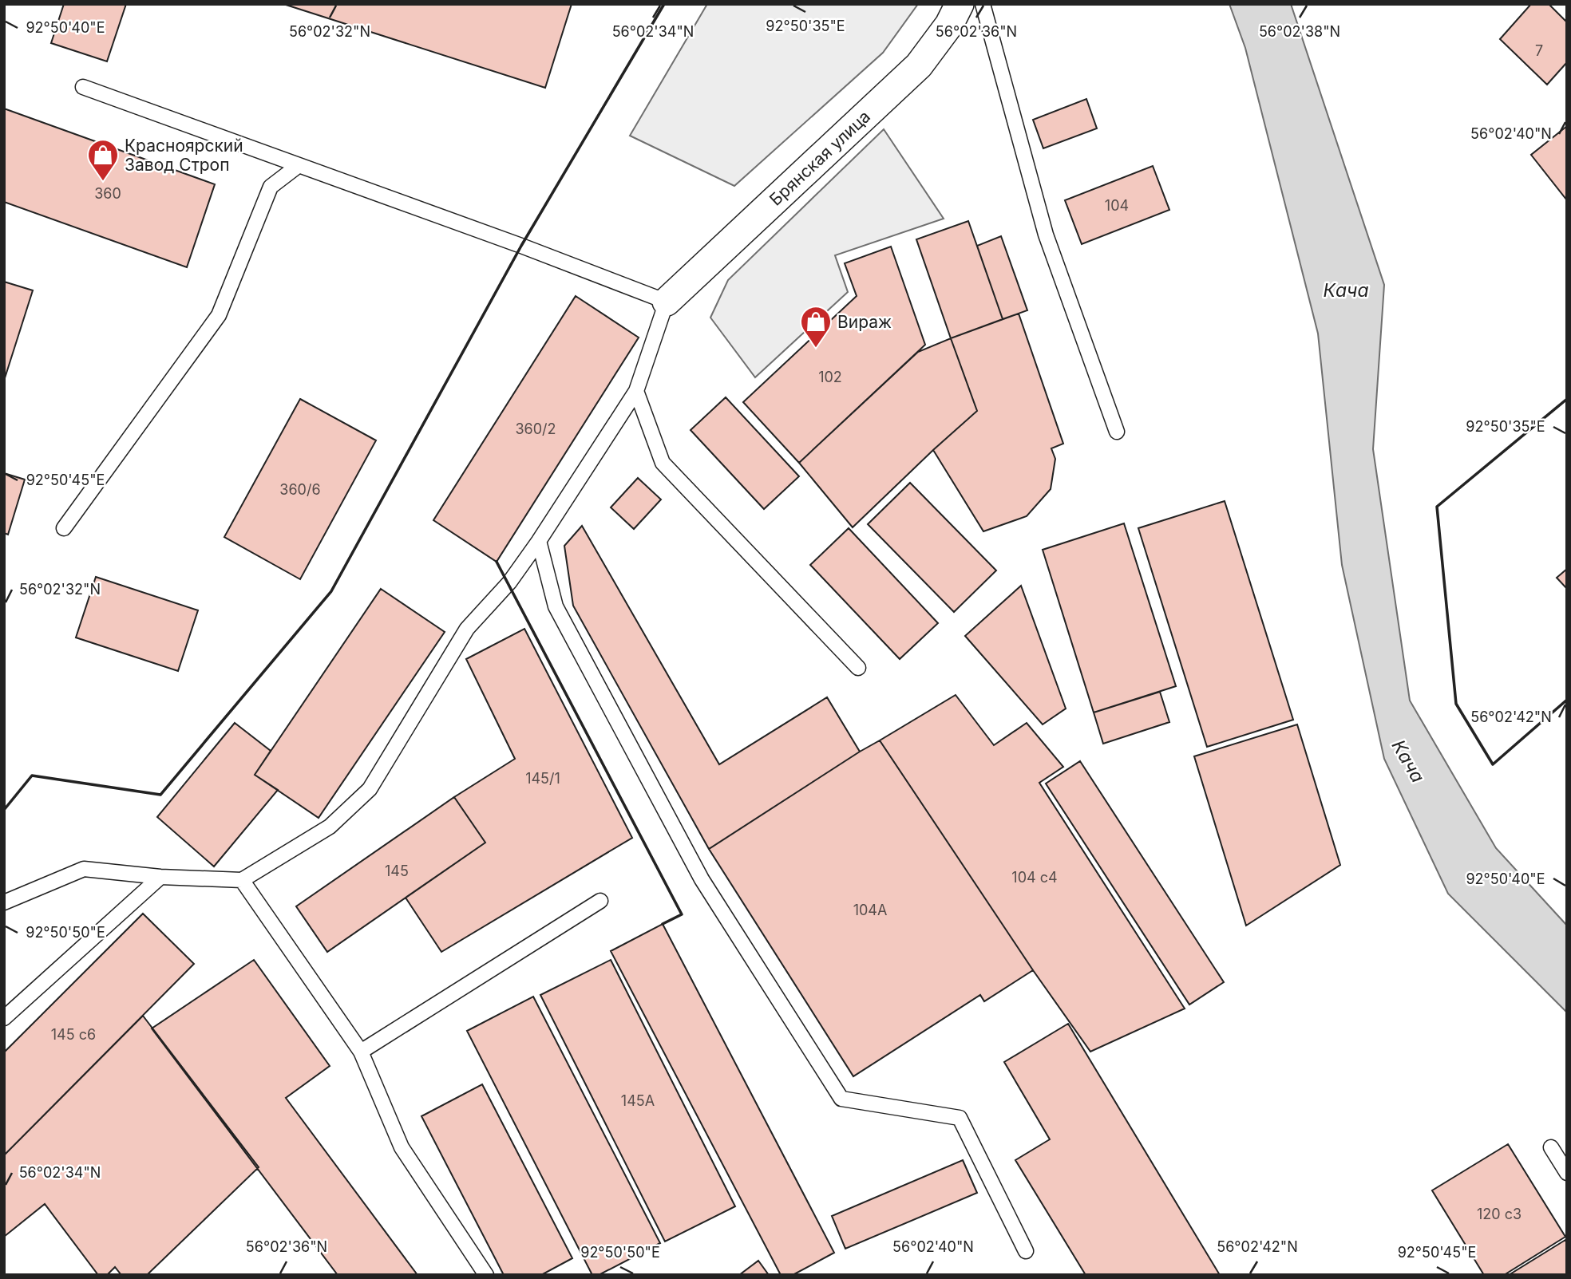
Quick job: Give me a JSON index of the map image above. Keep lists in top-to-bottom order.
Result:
{
  "streets": {
    "street": ["Брянская улица"]
  },
  "water": ["Кача"],
  "places": {
    "shop": ["Красноярский Завод Строп", "Вираж"]
  },
  "house_numbers": [
    "7",
    "360",
    "104",
    "102",
    "360/2",
    "360/6",
    "145/1",
    "145",
    "104 с4",
    "104А",
    "145 с6",
    "145А",
    "120 с3"
  ],
  "coordinates": [
    "92°50'35\"E",
    "92°50'40\"E",
    "56°02'32\"N",
    "56°02'34\"N",
    "56°02'36\"N",
    "56°02'38\"N",
    "56°02'40\"N",
    "92°50'45\"E",
    "56°02'42\"N",
    "92°50'50\"E"
  ]
}
